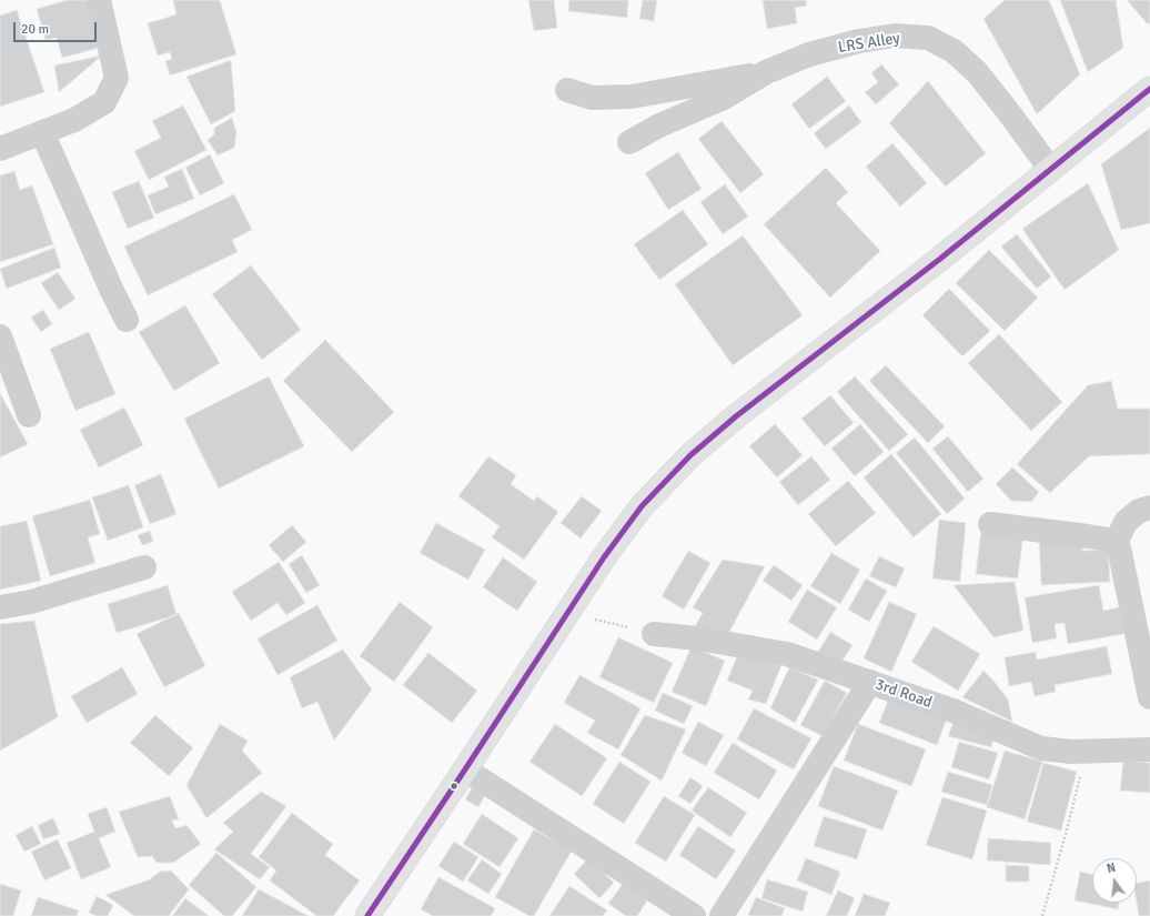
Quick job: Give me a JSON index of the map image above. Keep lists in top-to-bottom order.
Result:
{
  "streets": {
    "street": ["LRS Alley", "3rd Road"]
  },
  "scale_bar": "20 m",
  "north": "top"
}
